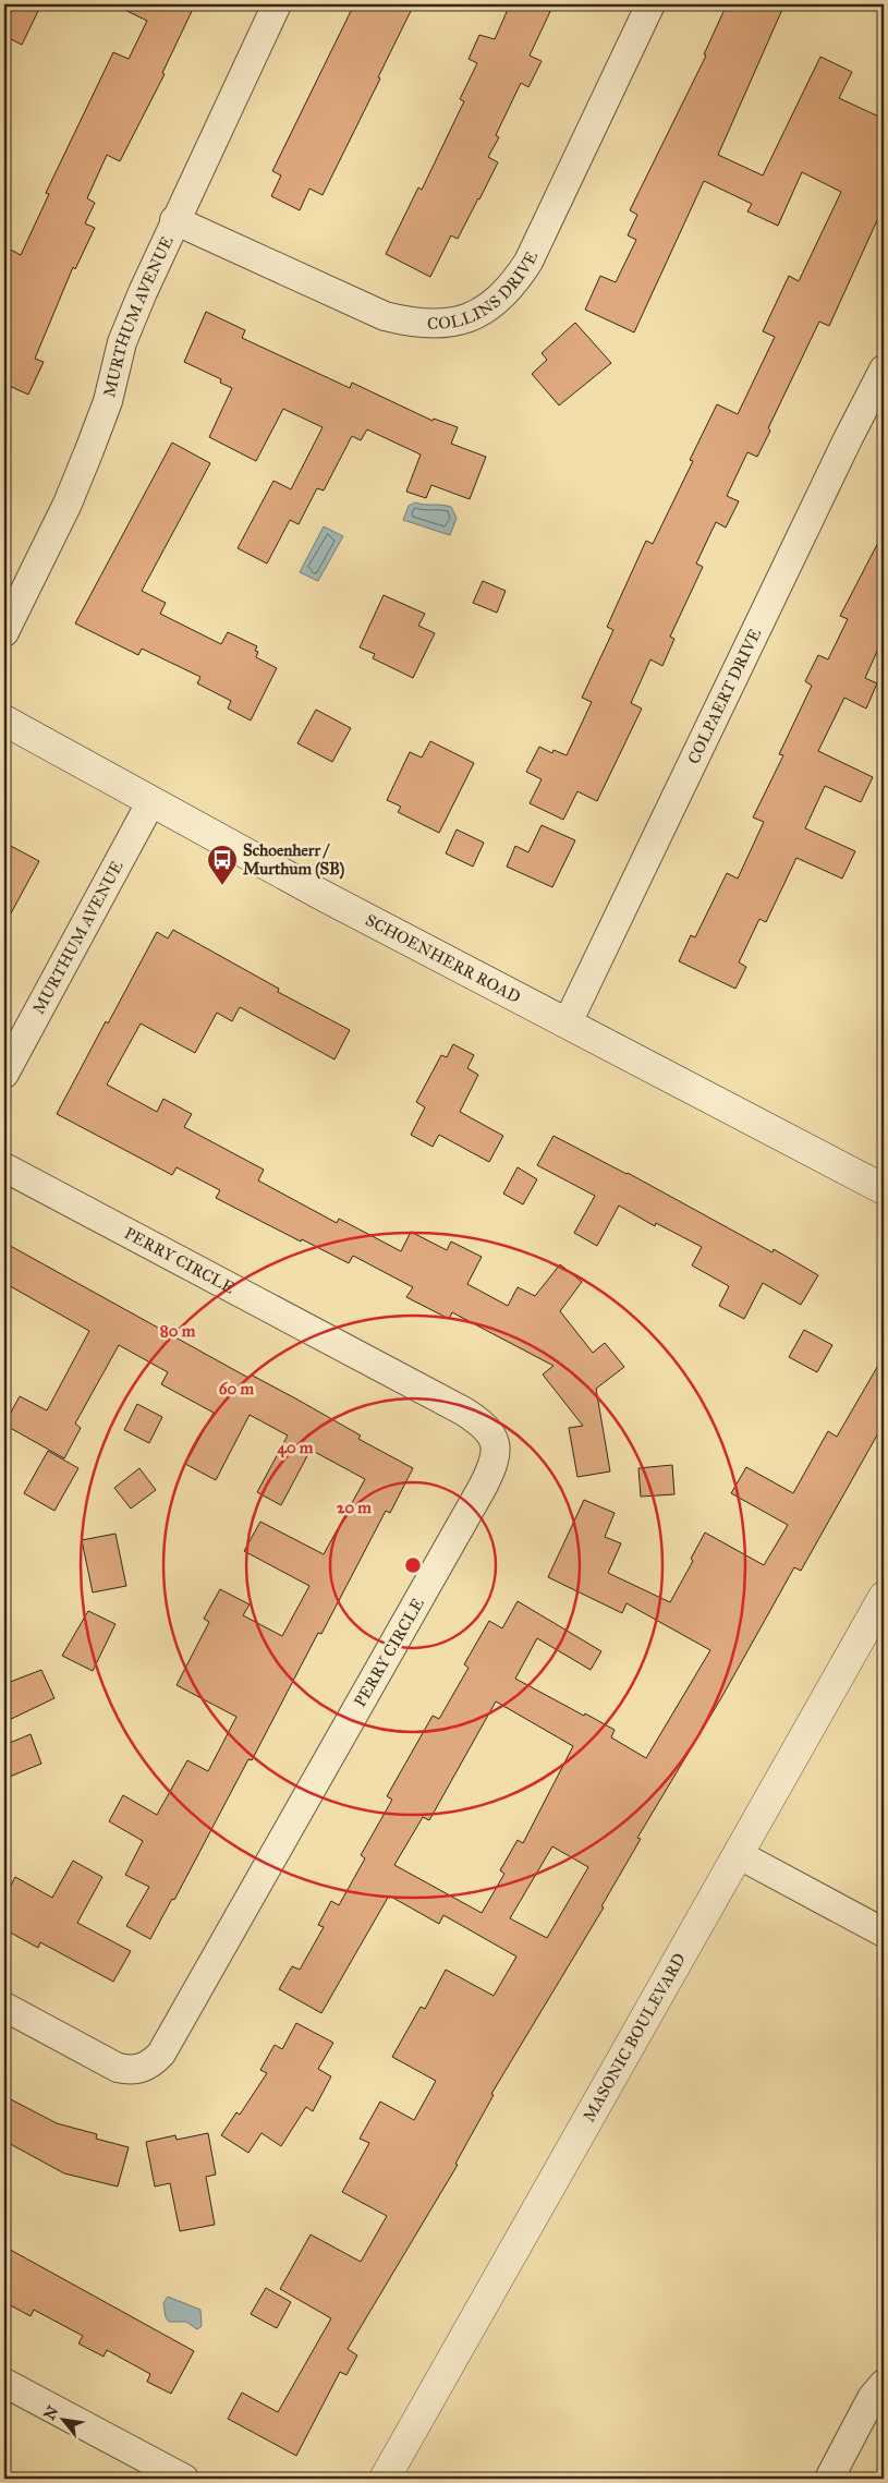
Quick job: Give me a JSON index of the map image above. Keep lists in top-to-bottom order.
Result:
{
  "streets": {
    "street": [
      "COLLINS DRIVE",
      "MURTHUM AVENUE",
      "COLPAERT DRIVE",
      "SCHOENHERR ROAD",
      "PERRY CIRCLE",
      "MASONIC BOULEVARD"
    ]
  },
  "crossings": [
    ["COLLINS DRIVE", "MURTHUM AVENUE"],
    ["MURTHUM AVENUE", "SCHOENHERR ROAD"],
    ["COLPAERT DRIVE", "SCHOENHERR ROAD"]
  ],
  "places": {
    "bus stop": ["Schoenherr / Murthum (SB)"]
  },
  "north": "top left",
  "rings": [
    "80 m",
    "60 m",
    "40 m",
    "20 m"
  ]
}
